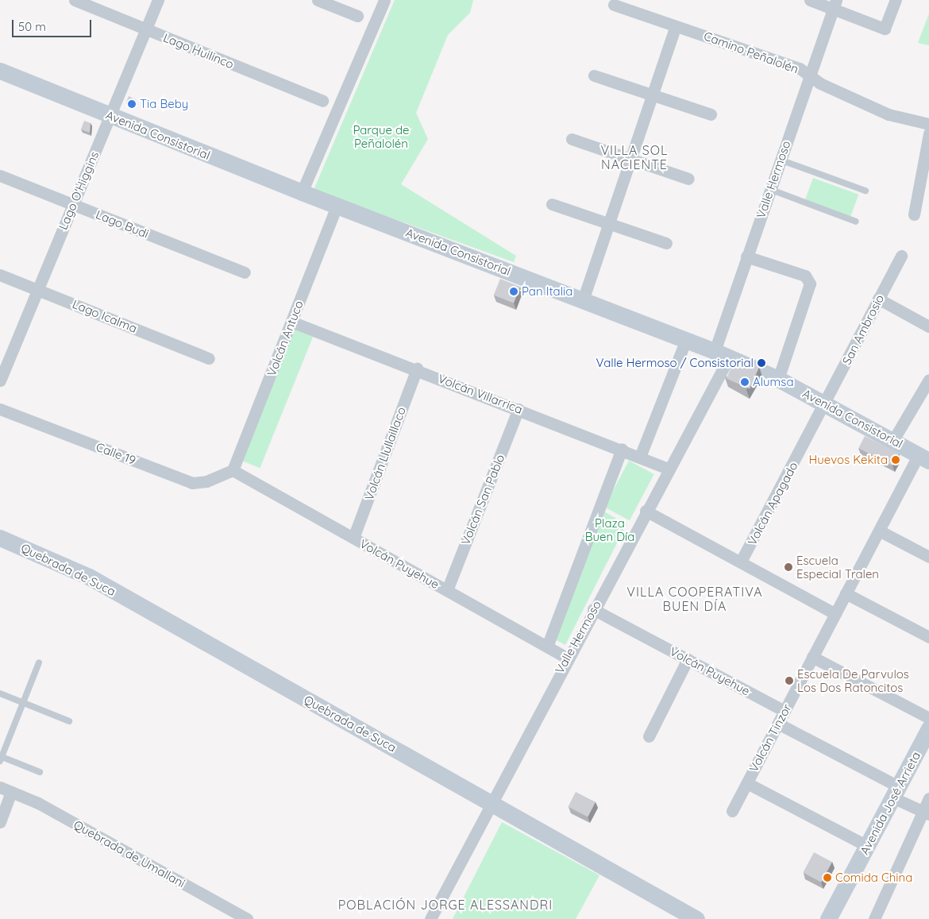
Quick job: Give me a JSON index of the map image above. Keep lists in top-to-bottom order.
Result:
{
  "streets": {
    "street": [
      "Lago Huilinco",
      "Camino Peñalolén",
      "Avenida Consistorial",
      "Valle Hermoso",
      "Lago O'Higgins",
      "Lago Budi",
      "Lago Icalma",
      "San Ambrosio",
      "Volcán Antuco",
      "Volcán Villarrica",
      "Calle 19",
      "Volcán Llullaillaco",
      "Volcán San Pablo",
      "Volcán Apagado",
      "Volcán Puyehue",
      "Quebrada de Suca",
      "Volcán Tinzor",
      "Avenida José Arrieta",
      "Quebrada de Umallani"
    ]
  },
  "crossings": [
    ["Lago Huilinco", "Lago O'Higgins"],
    ["Camino Peñalolén", "Valle Hermoso"],
    ["Avenida Consistorial", "Valle Hermoso"],
    ["Avenida Consistorial", "Lago O'Higgins"],
    ["Avenida Consistorial", "San Ambrosio"],
    ["Avenida Consistorial", "Volcán Antuco"],
    ["Avenida Consistorial", "Volcán Apagado"],
    ["Avenida Consistorial", "Volcán Tinzor"],
    ["Valle Hermoso", "Volcán Villarrica"],
    ["Valle Hermoso", "Volcán Puyehue"],
    ["Valle Hermoso", "Quebrada de Suca"],
    ["Lago O'Higgins", "Lago Budi"],
    ["Lago O'Higgins", "Lago Icalma"],
    ["San Ambrosio", "Volcán Apagado"],
    ["Volcán Antuco", "Volcán Villarrica"],
    ["Volcán Antuco", "Calle 19"],
    ["Volcán Antuco", "Volcán Puyehue"],
    ["Volcán Villarrica", "Volcán Llullaillaco"],
    ["Volcán Villarrica", "Volcán San Pablo"],
    ["Calle 19", "Volcán Puyehue"],
    ["Volcán Llullaillaco", "Volcán Puyehue"],
    ["Volcán San Pablo", "Volcán Puyehue"],
    ["Volcán Puyehue", "Volcán Tinzor"]
  ],
  "districts": ["VILLA SOL NACIENTE", "VILLA COOPERATIVA BUEN DÍA", "POBLACIÓN JORGE ALESSANDRI"],
  "parks": ["Parque de Peñalolén", "Plaza Buen Día"],
  "places": [
    "Tia Beby",
    "Pan Italia",
    "Valle Hermoso / Consistorial",
    "Alumsa",
    "Huevos Kekita",
    "Escuela Especial Tralen",
    "Escuela De Parvulos Los Dos Ratoncitos",
    "Comida China"
  ],
  "scale_bar": "50 m"
}
